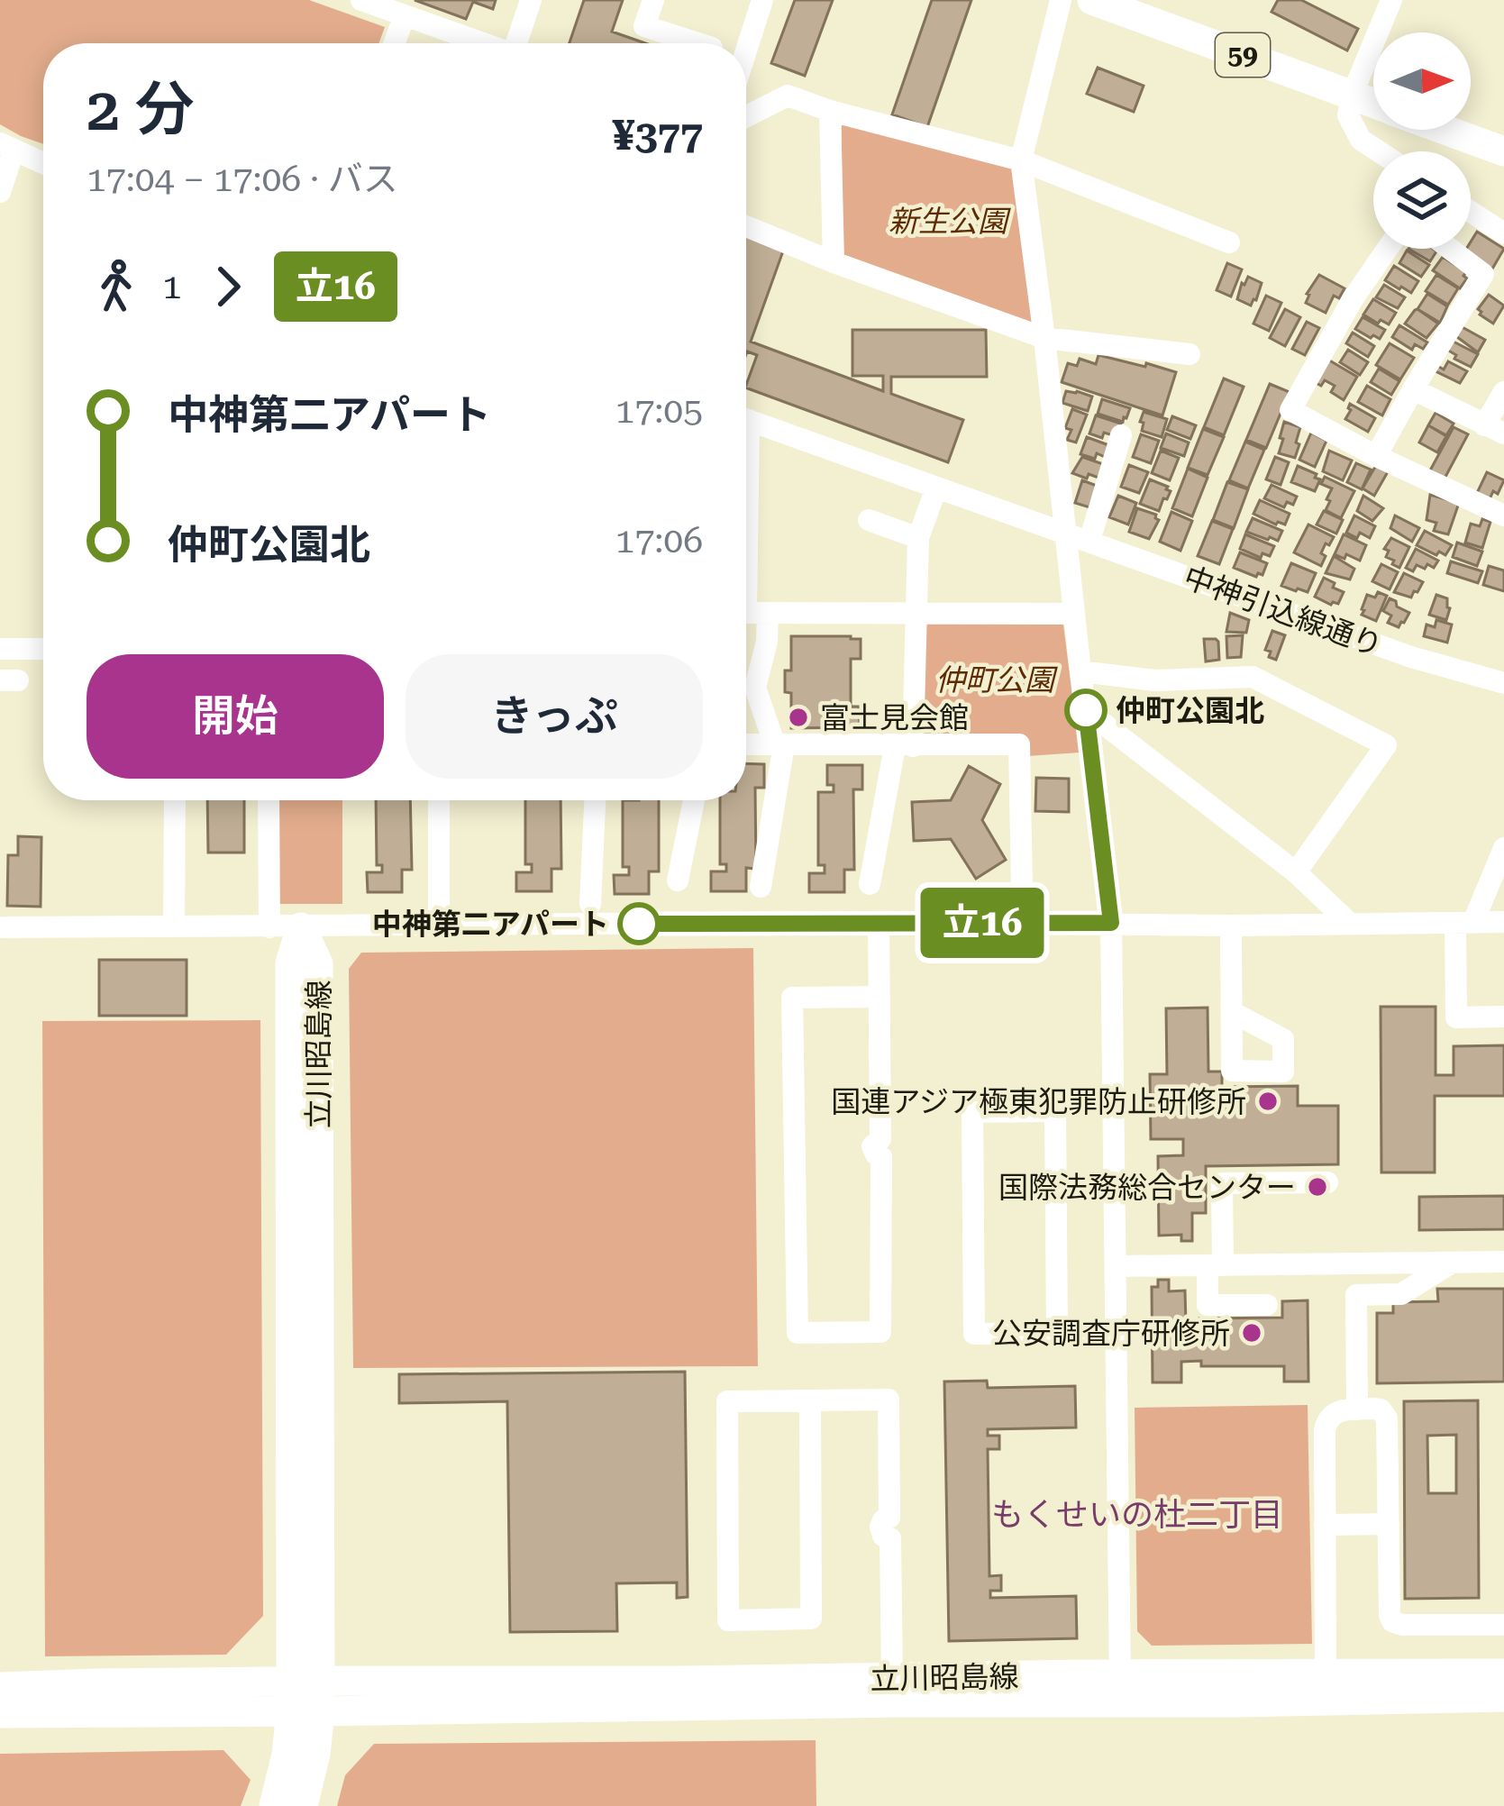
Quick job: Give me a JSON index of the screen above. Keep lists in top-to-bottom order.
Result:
{
  "streets": {
    "main road": ["59", "立川昭島線"],
    "street": ["中神引込線通り"]
  },
  "districts": ["もくせいの杜二丁目"],
  "parks": ["新生公園", "仲町公園"],
  "places": [
    "仲町公園北",
    "富士見会館",
    "中神第二アパート",
    "国連アジア極東犯罪防止研修所",
    "国際法務総合センター",
    "公安調査庁研修所"
  ],
  "lines": ["bus line 立16"],
  "north": "right",
  "page": {
    "on_map": "立16",
    "heading": ["2 分", "17:04 – 17:06 · バス", "¥377"],
    "legs": ["1", "立16"],
    "list": [
      {
        "name": "中神第二アパート",
        "value": "17:05"
      },
      {
        "name": "仲町公園北",
        "value": "17:06"
      }
    ],
    "buttons": ["開始", "きっぷ"]
  }
}
